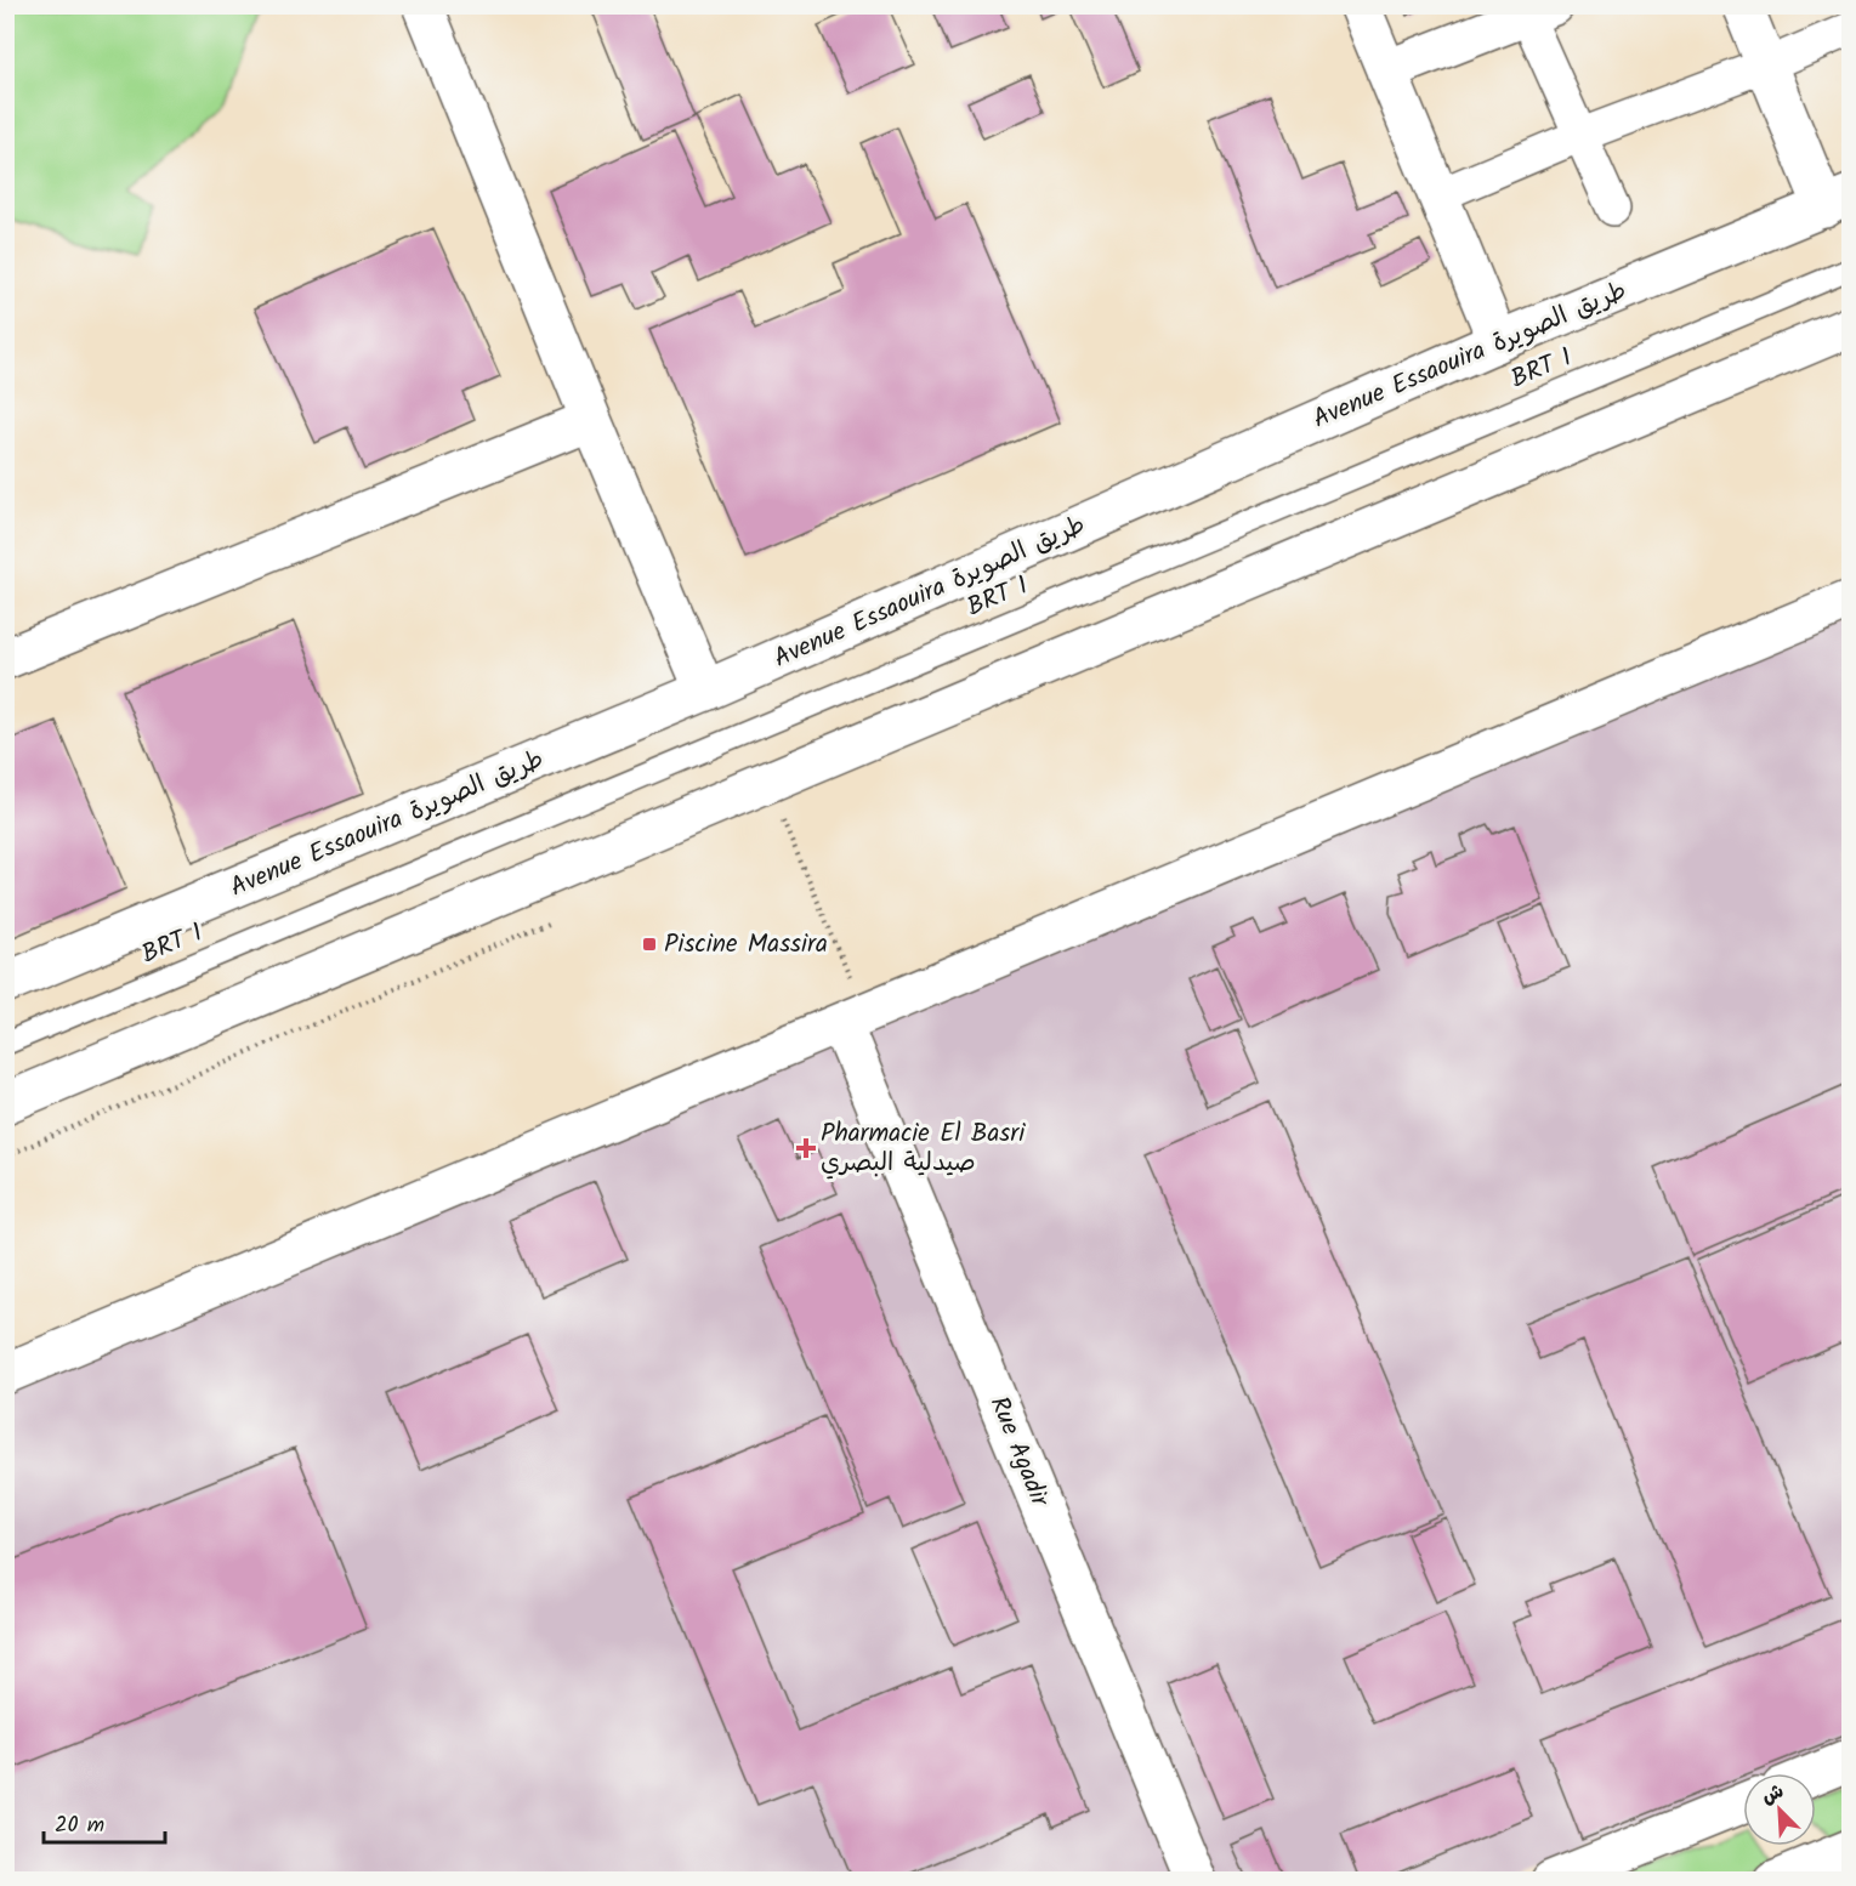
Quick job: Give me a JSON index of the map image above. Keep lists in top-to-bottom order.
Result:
{
  "streets": {
    "street": ["Avenue Essaouira طريق الصويرة", "Rue Agadir"],
    "lane": ["BRT 1"]
  },
  "places": {
    "transit": ["Piscine Massira"],
    "health": ["Pharmacie El Basri صيدلية البصري"]
  },
  "scale_bar": "20 m",
  "north": "top left"
}
